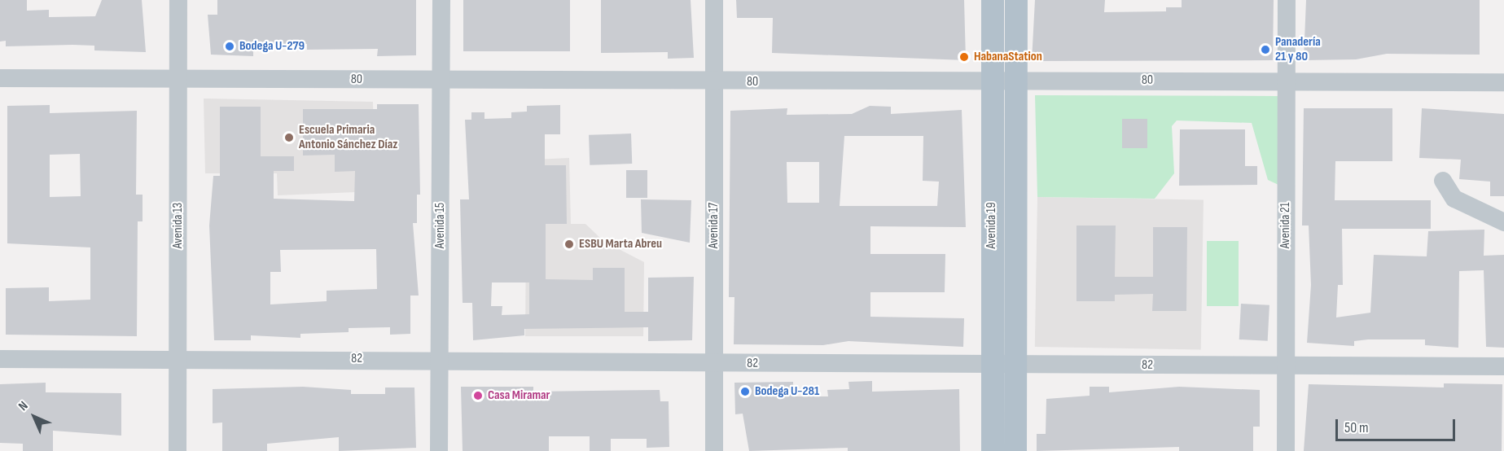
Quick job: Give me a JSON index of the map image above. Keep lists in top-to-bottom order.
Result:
{
  "streets": {
    "main road": ["Avenida 19"],
    "street": [
      "80",
      "Avenida 13",
      "Avenida 15",
      "Avenida 17",
      "Avenida 21",
      "82"
    ]
  },
  "crossings": [
    ["80", "Avenida 13"],
    ["80", "Avenida 15"],
    ["80", "Avenida 17"],
    ["80", "Avenida 19"],
    ["80", "Avenida 21"],
    ["Avenida 13", "82"],
    ["Avenida 15", "82"],
    ["Avenida 17", "82"],
    ["Avenida 19", "82"],
    ["Avenida 21", "82"]
  ],
  "places": [
    "Bodega U-279",
    "Panadería 21 y 80",
    "HabanaStation",
    "Escuela Primaria Antonio Sánchez Díaz",
    "ESBU Marta Abreu",
    "Bodega U-281",
    "Casa Miramar"
  ],
  "scale_bar": "50 m",
  "north": "top left"
}
